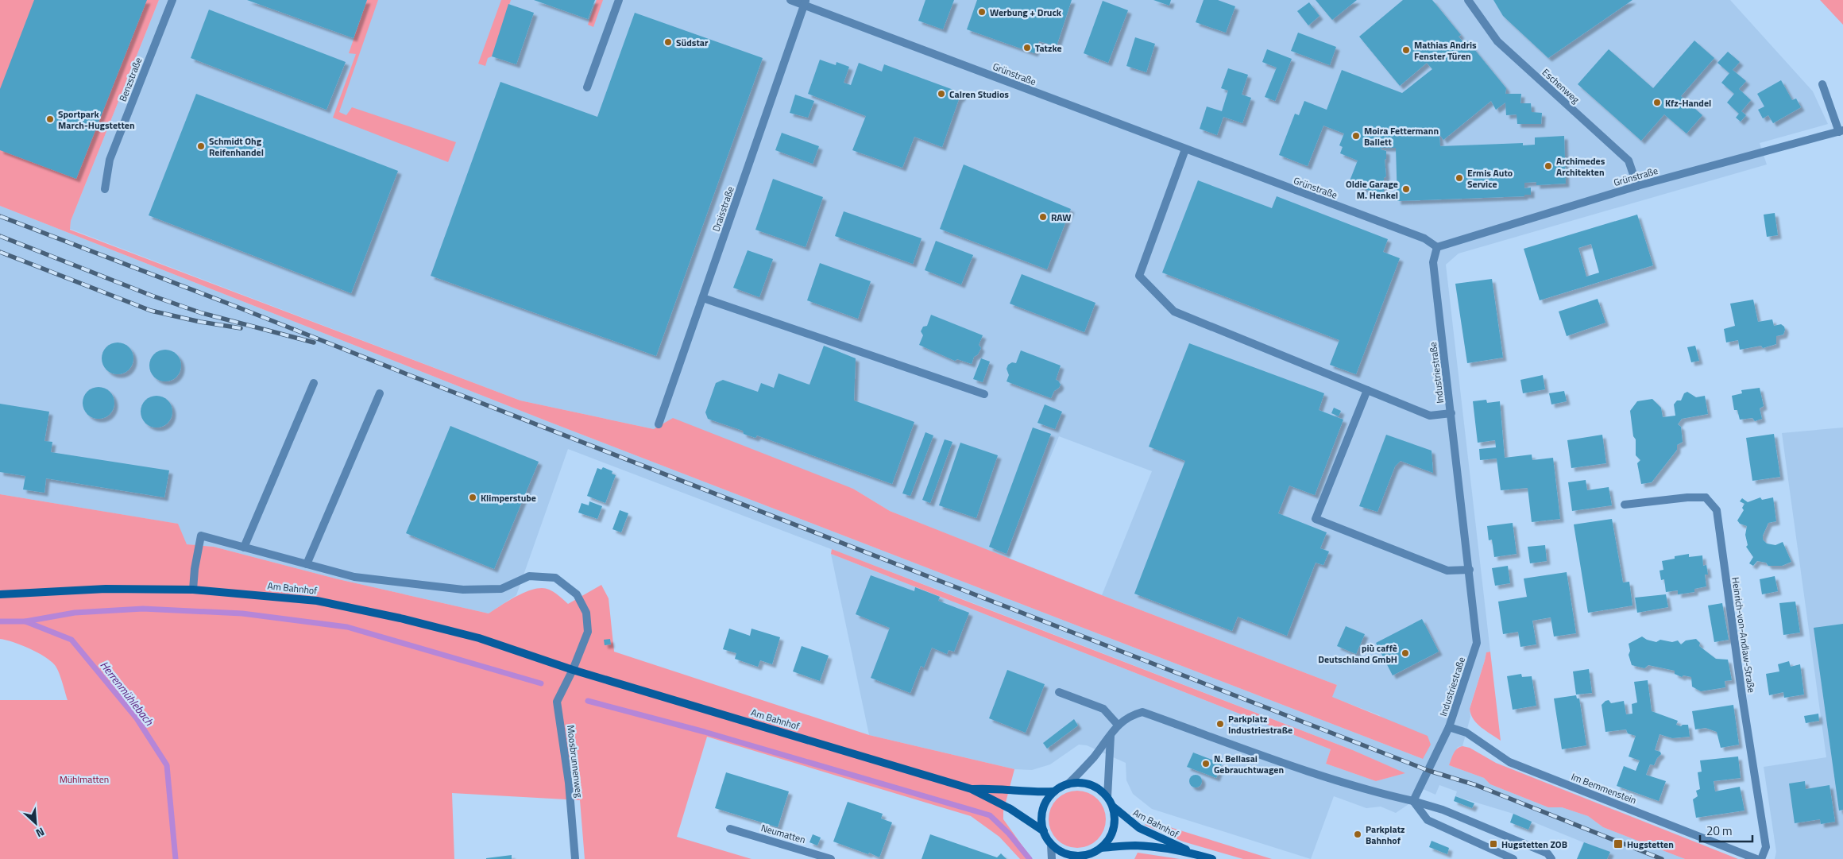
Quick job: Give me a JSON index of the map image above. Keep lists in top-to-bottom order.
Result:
{
  "streets": {
    "main road": ["Am Bahnhof"],
    "street": [
      "Grünstraße",
      "Benzstraße",
      "Eschenweg",
      "Draisstraße",
      "Industriestraße",
      "Heinrich-von-Andlaw-Straße",
      "Moosbrunnenweg",
      "Im Bemmenstein",
      "Neumatten"
    ]
  },
  "crossings": [
    ["Grünstraße", "Eschenweg"],
    ["Grünstraße", "Draisstraße"],
    ["Grünstraße", "Industriestraße"],
    ["Industriestraße", "Im Bemmenstein"],
    ["Am Bahnhof", "Moosbrunnenweg"]
  ],
  "water": ["Herrenmühlebach"],
  "parks": ["Mühlmatten"],
  "places": {
    "other": [
      "Werbung + Druck",
      "Südstar",
      "Tatzke",
      "Mathias Andris Fenster Türen",
      "Calren Studios",
      "Kfz-Handel",
      "Sportpark March-Hugstetten",
      "Moira Fettermann Ballett",
      "Schmidt Ohg Reifenhandel",
      "Archimedes Architekten",
      "Ermis Auto Service",
      "Oldie Garage M. Henkel",
      "RAW",
      "Klimperstube",
      "più caffè Deutschland GmbH",
      "Parkplatz Industriestraße",
      "N. Bellasai Gebrauchtwagen",
      "Parkplatz Bahnhof"
    ],
    "transit": ["Hugstetten ZOB", "Hugstetten"]
  },
  "scale_bar": "20 m",
  "north": "bottom right"
}
